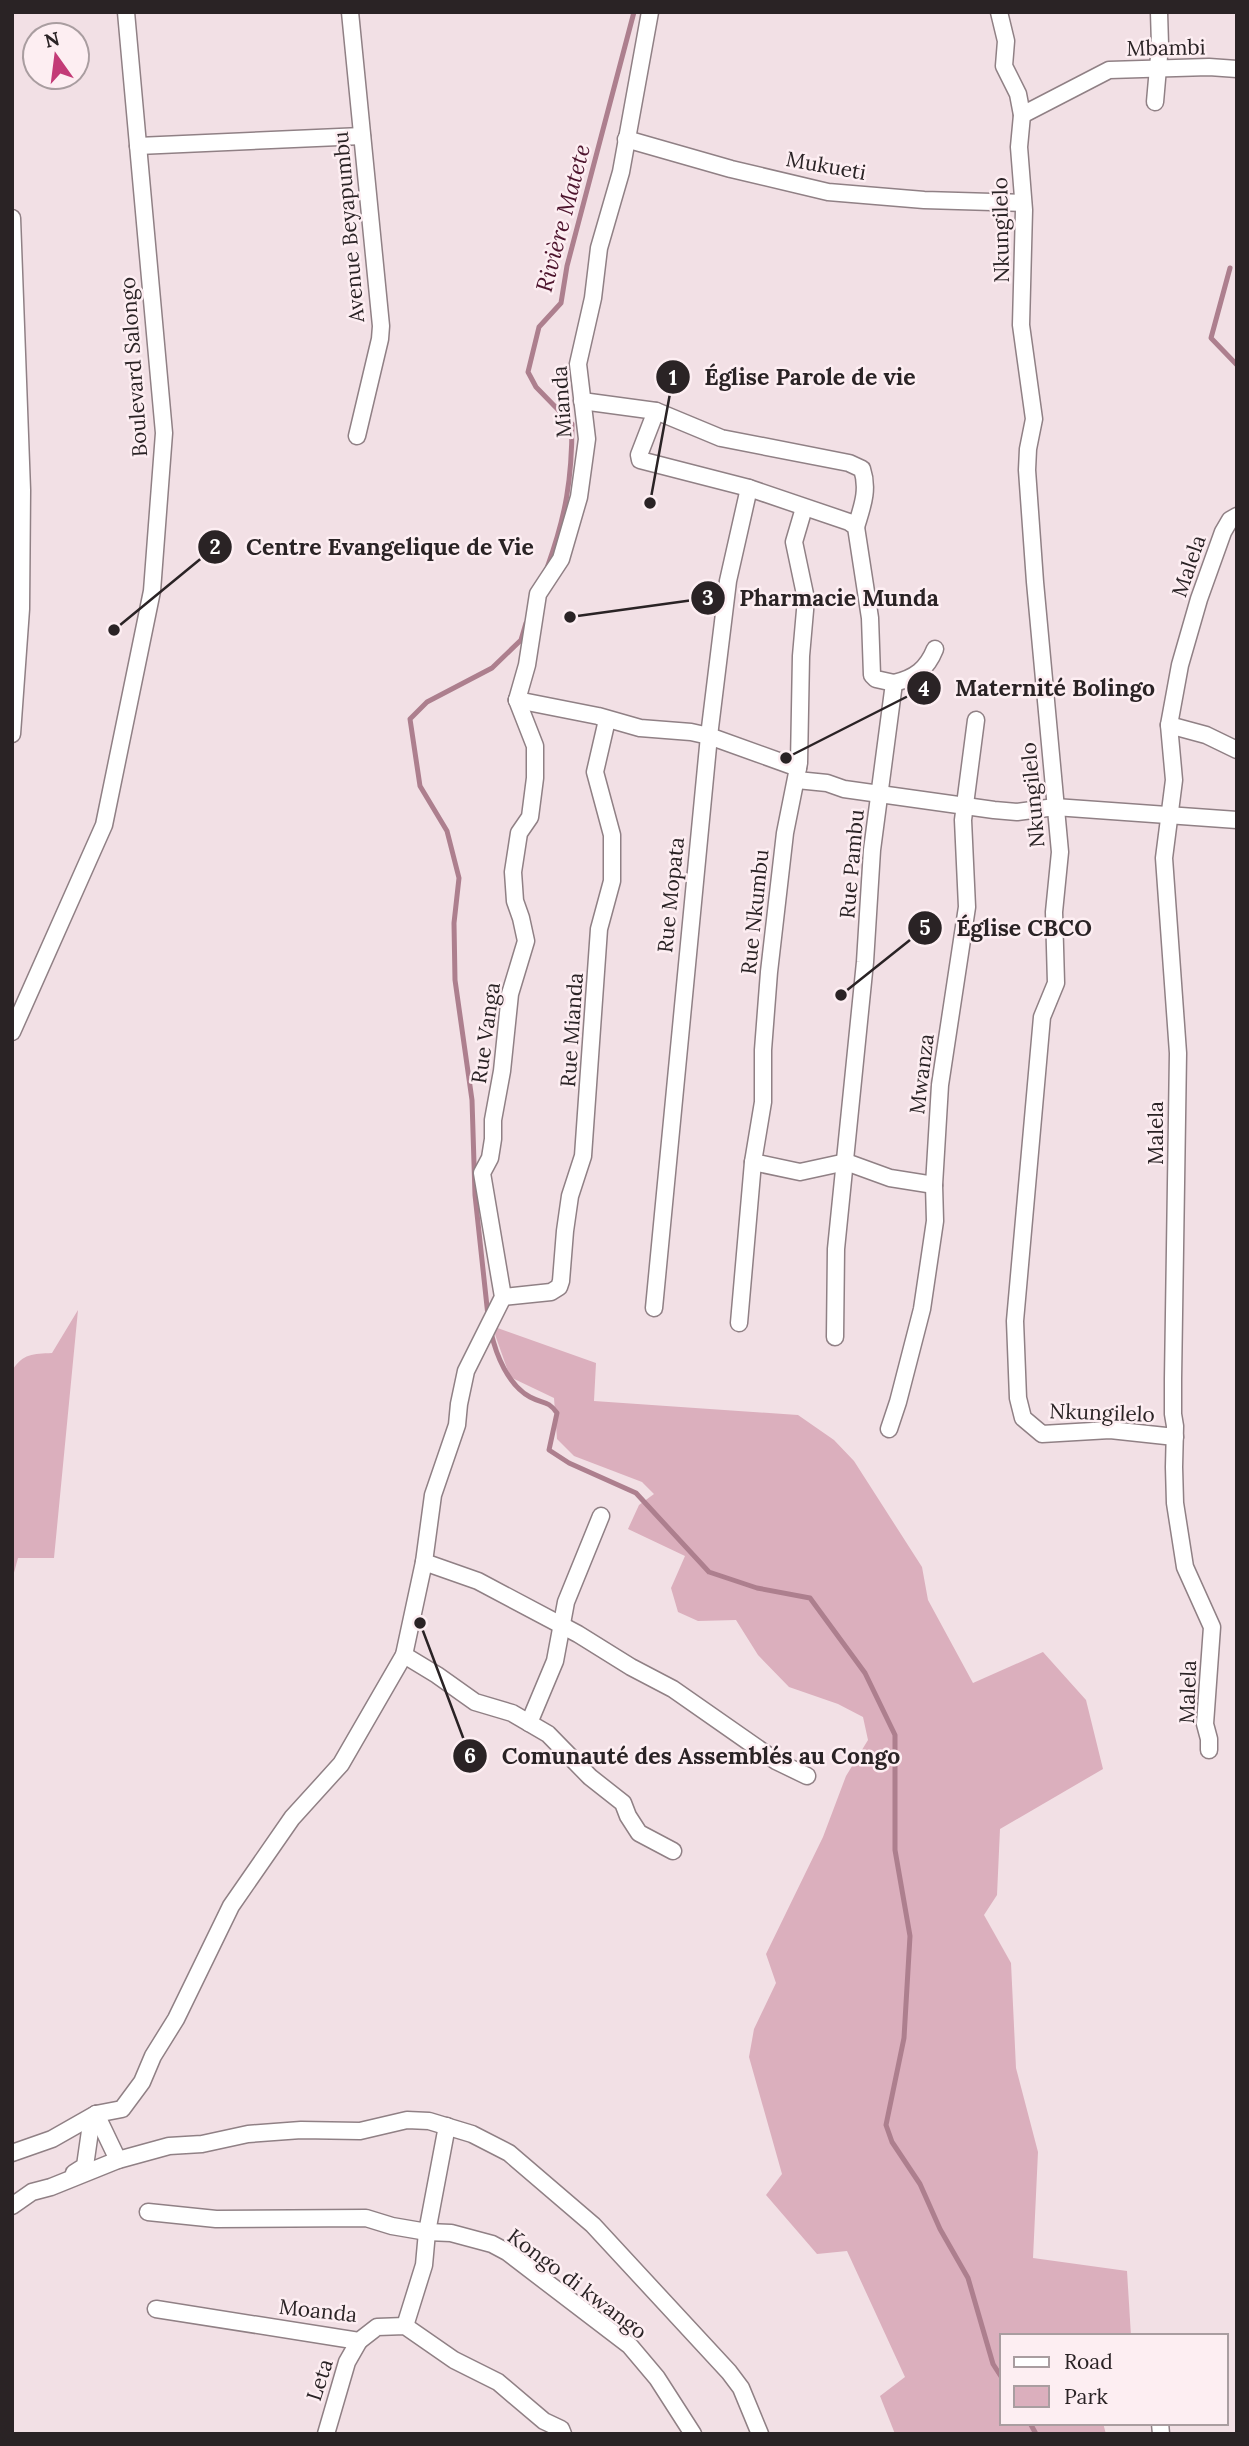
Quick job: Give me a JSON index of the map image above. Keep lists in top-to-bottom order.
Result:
{
  "streets": {
    "street": [
      "Mbambi",
      "Mukueti",
      "Avenue Beyapumbu",
      "Nkungilelo",
      "Boulevard Salongo",
      "Mianda",
      "Malela",
      "Rue Pambu",
      "Rue Mopata",
      "Rue Nkumbu",
      "Rue Mianda",
      "Rue Vanga",
      "Mwanza",
      "Kongo di kwango",
      "Moanda",
      "Leta"
    ]
  },
  "crossings": [
    ["Mbambi", "Nkungilelo"],
    ["Mukueti", "Nkungilelo"],
    ["Mukueti", "Mianda"],
    ["Nkungilelo", "Malela"],
    ["Mianda", "Rue Vanga"],
    ["Rue Mianda", "Rue Vanga"],
    ["Moanda", "Leta"]
  ],
  "water": ["Rivière Matete"],
  "places": [
    "Église Parole de vie",
    "Pharmacie Munda",
    "Centre Evangelique de Vie",
    "Maternité Bolingo",
    "Église CBCO",
    "Comunauté des Assemblés au Congo"
  ],
  "legend": ["Road", "Park"],
  "north": "top"
}
